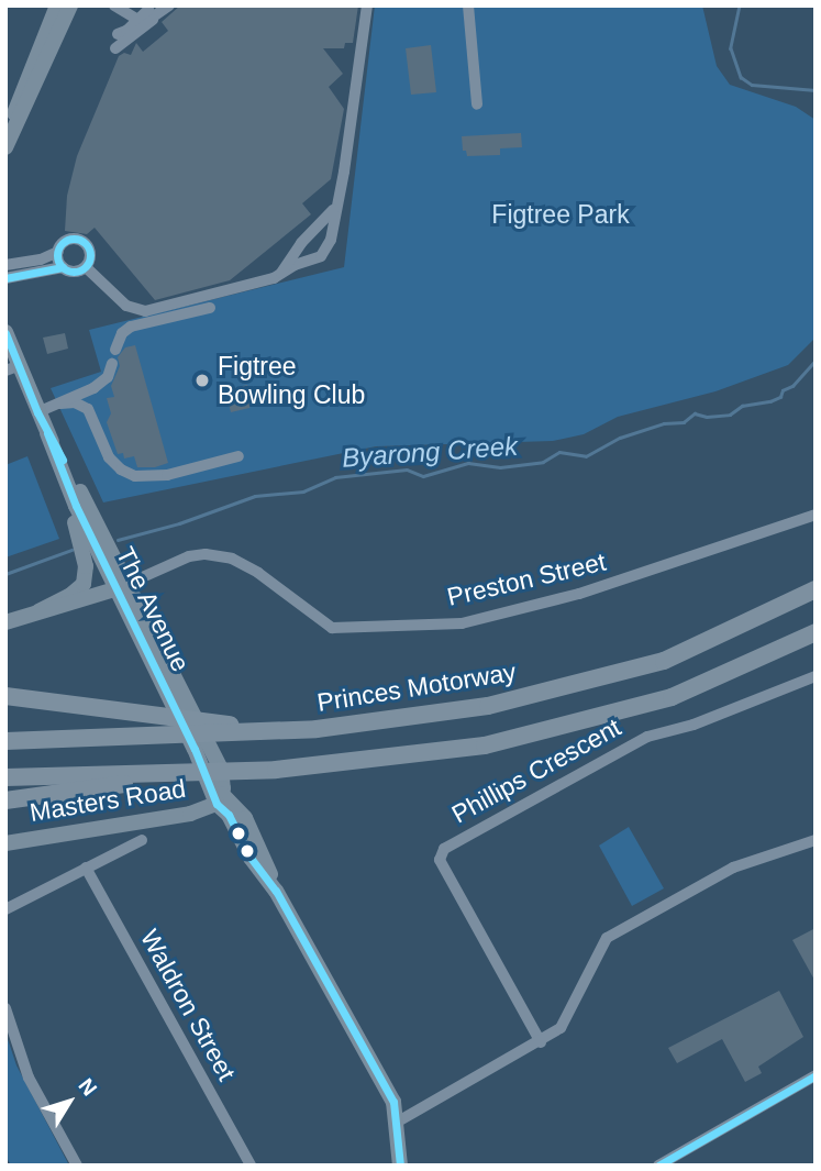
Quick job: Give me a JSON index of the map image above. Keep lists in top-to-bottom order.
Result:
{
  "streets": {
    "highway": ["Princes Motorway"],
    "main road": ["The Avenue", "Masters Road"],
    "street": ["Preston Street", "Phillips Crescent", "Waldron Street"]
  },
  "crossings": [
    ["Preston Street", "The Avenue"],
    ["The Avenue", "Masters Road"]
  ],
  "water": ["Byarong Creek"],
  "parks": ["Figtree Park"],
  "places": ["Figtree Bowling Club"],
  "north": "top right"
}
